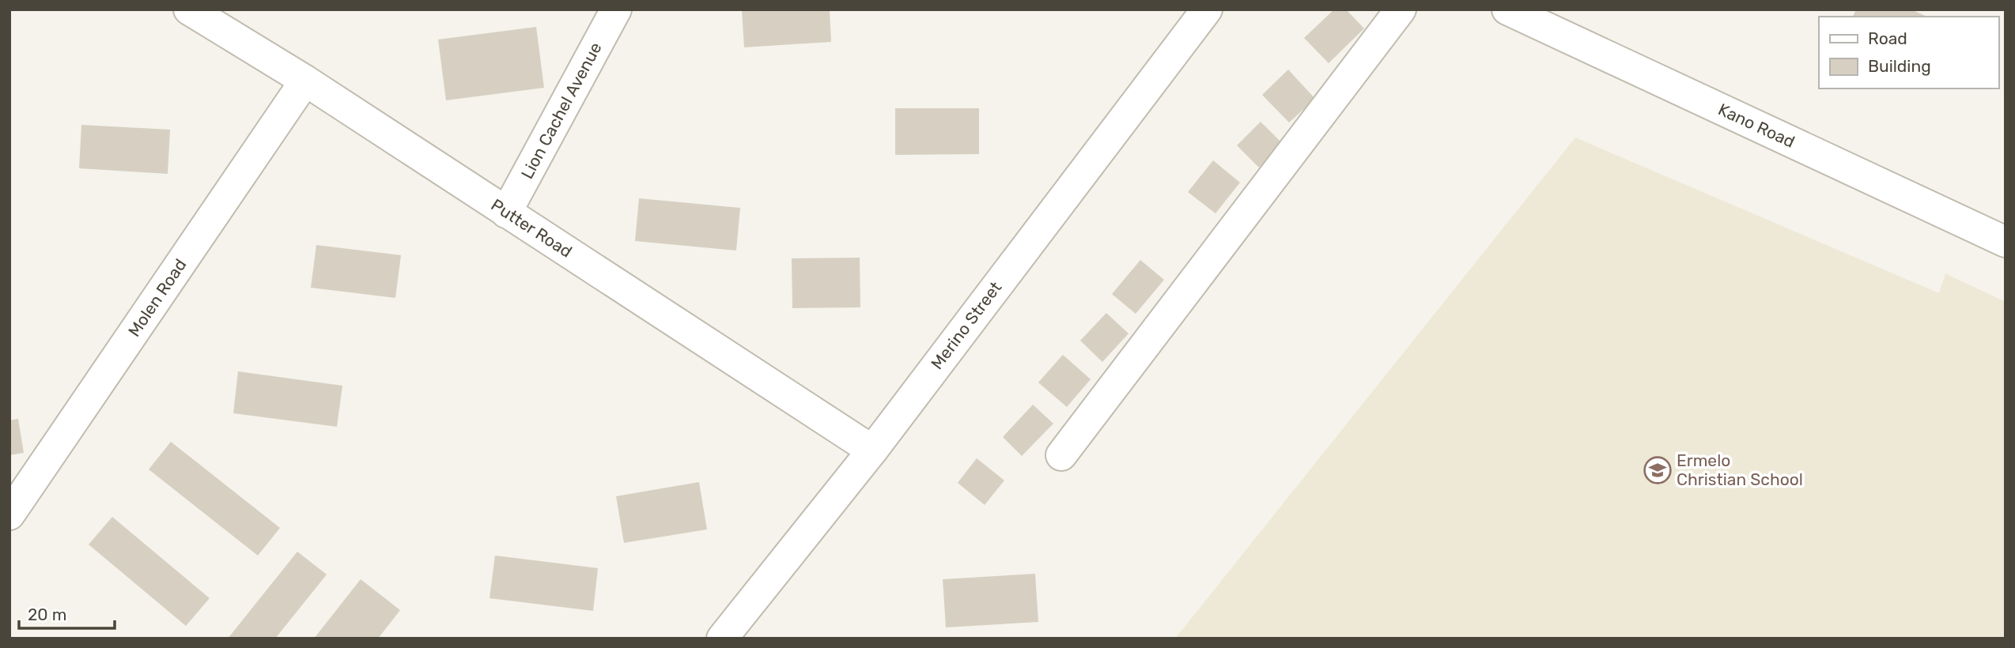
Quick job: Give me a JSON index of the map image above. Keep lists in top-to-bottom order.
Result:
{
  "streets": {
    "street": [
      "Lion Cachel Avenue",
      "Kano Road",
      "Putter Road",
      "Molen Road",
      "Merino Street"
    ]
  },
  "crossings": [
    ["Lion Cachel Avenue", "Putter Road"],
    ["Putter Road", "Molen Road"],
    ["Putter Road", "Merino Street"]
  ],
  "places": {
    "school or university": ["Ermelo Christian School"]
  },
  "legend": ["Road", "Building"],
  "scale_bar": "20 m"
}
